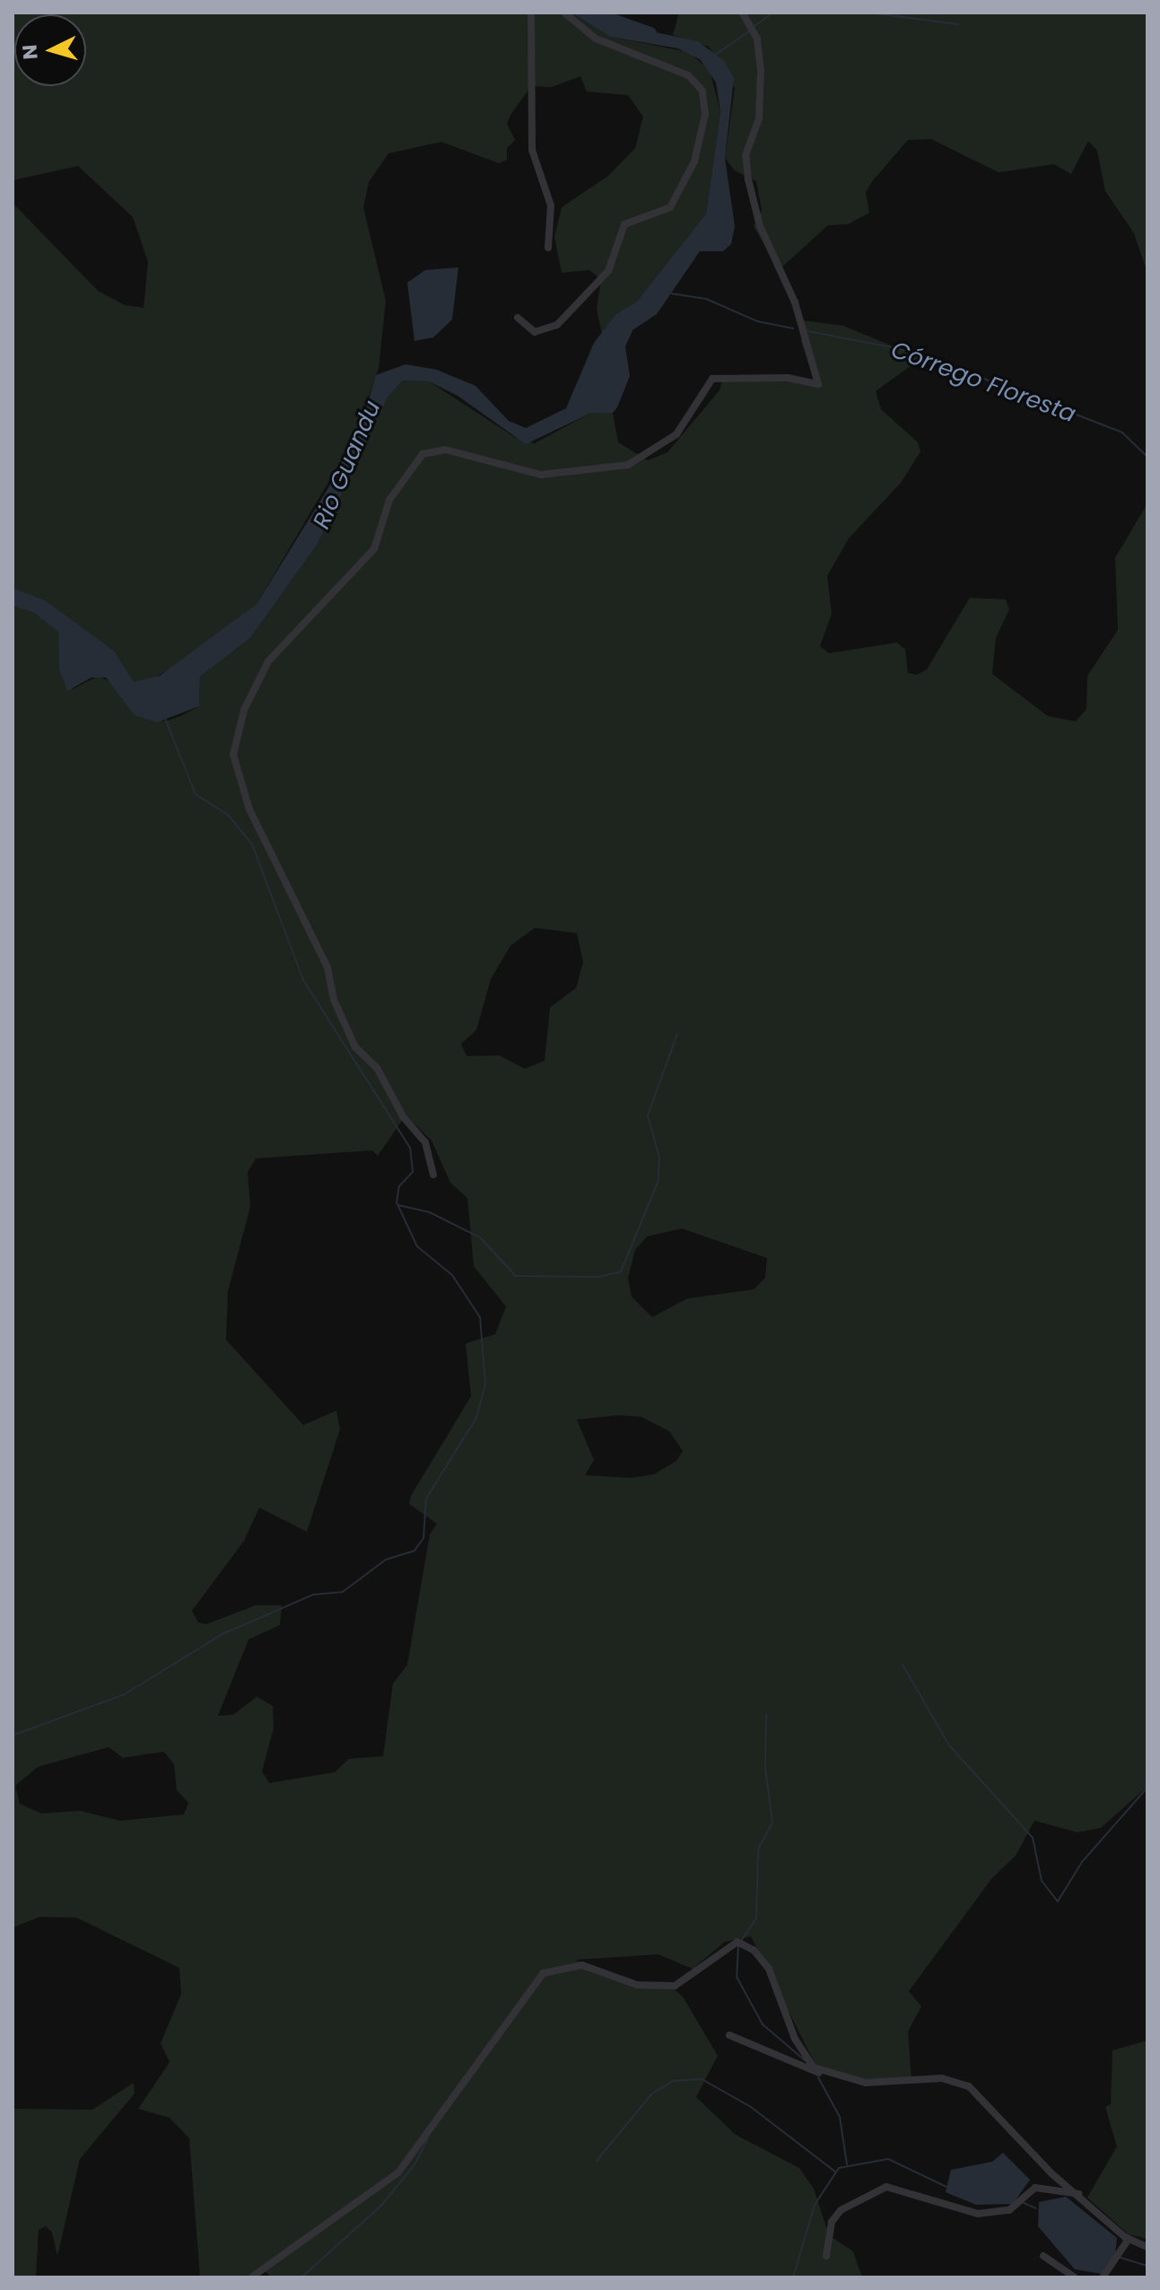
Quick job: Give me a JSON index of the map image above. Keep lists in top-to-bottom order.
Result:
{
  "water": ["Córrego Floresta", "Rio Guandu"],
  "north": "left"
}
